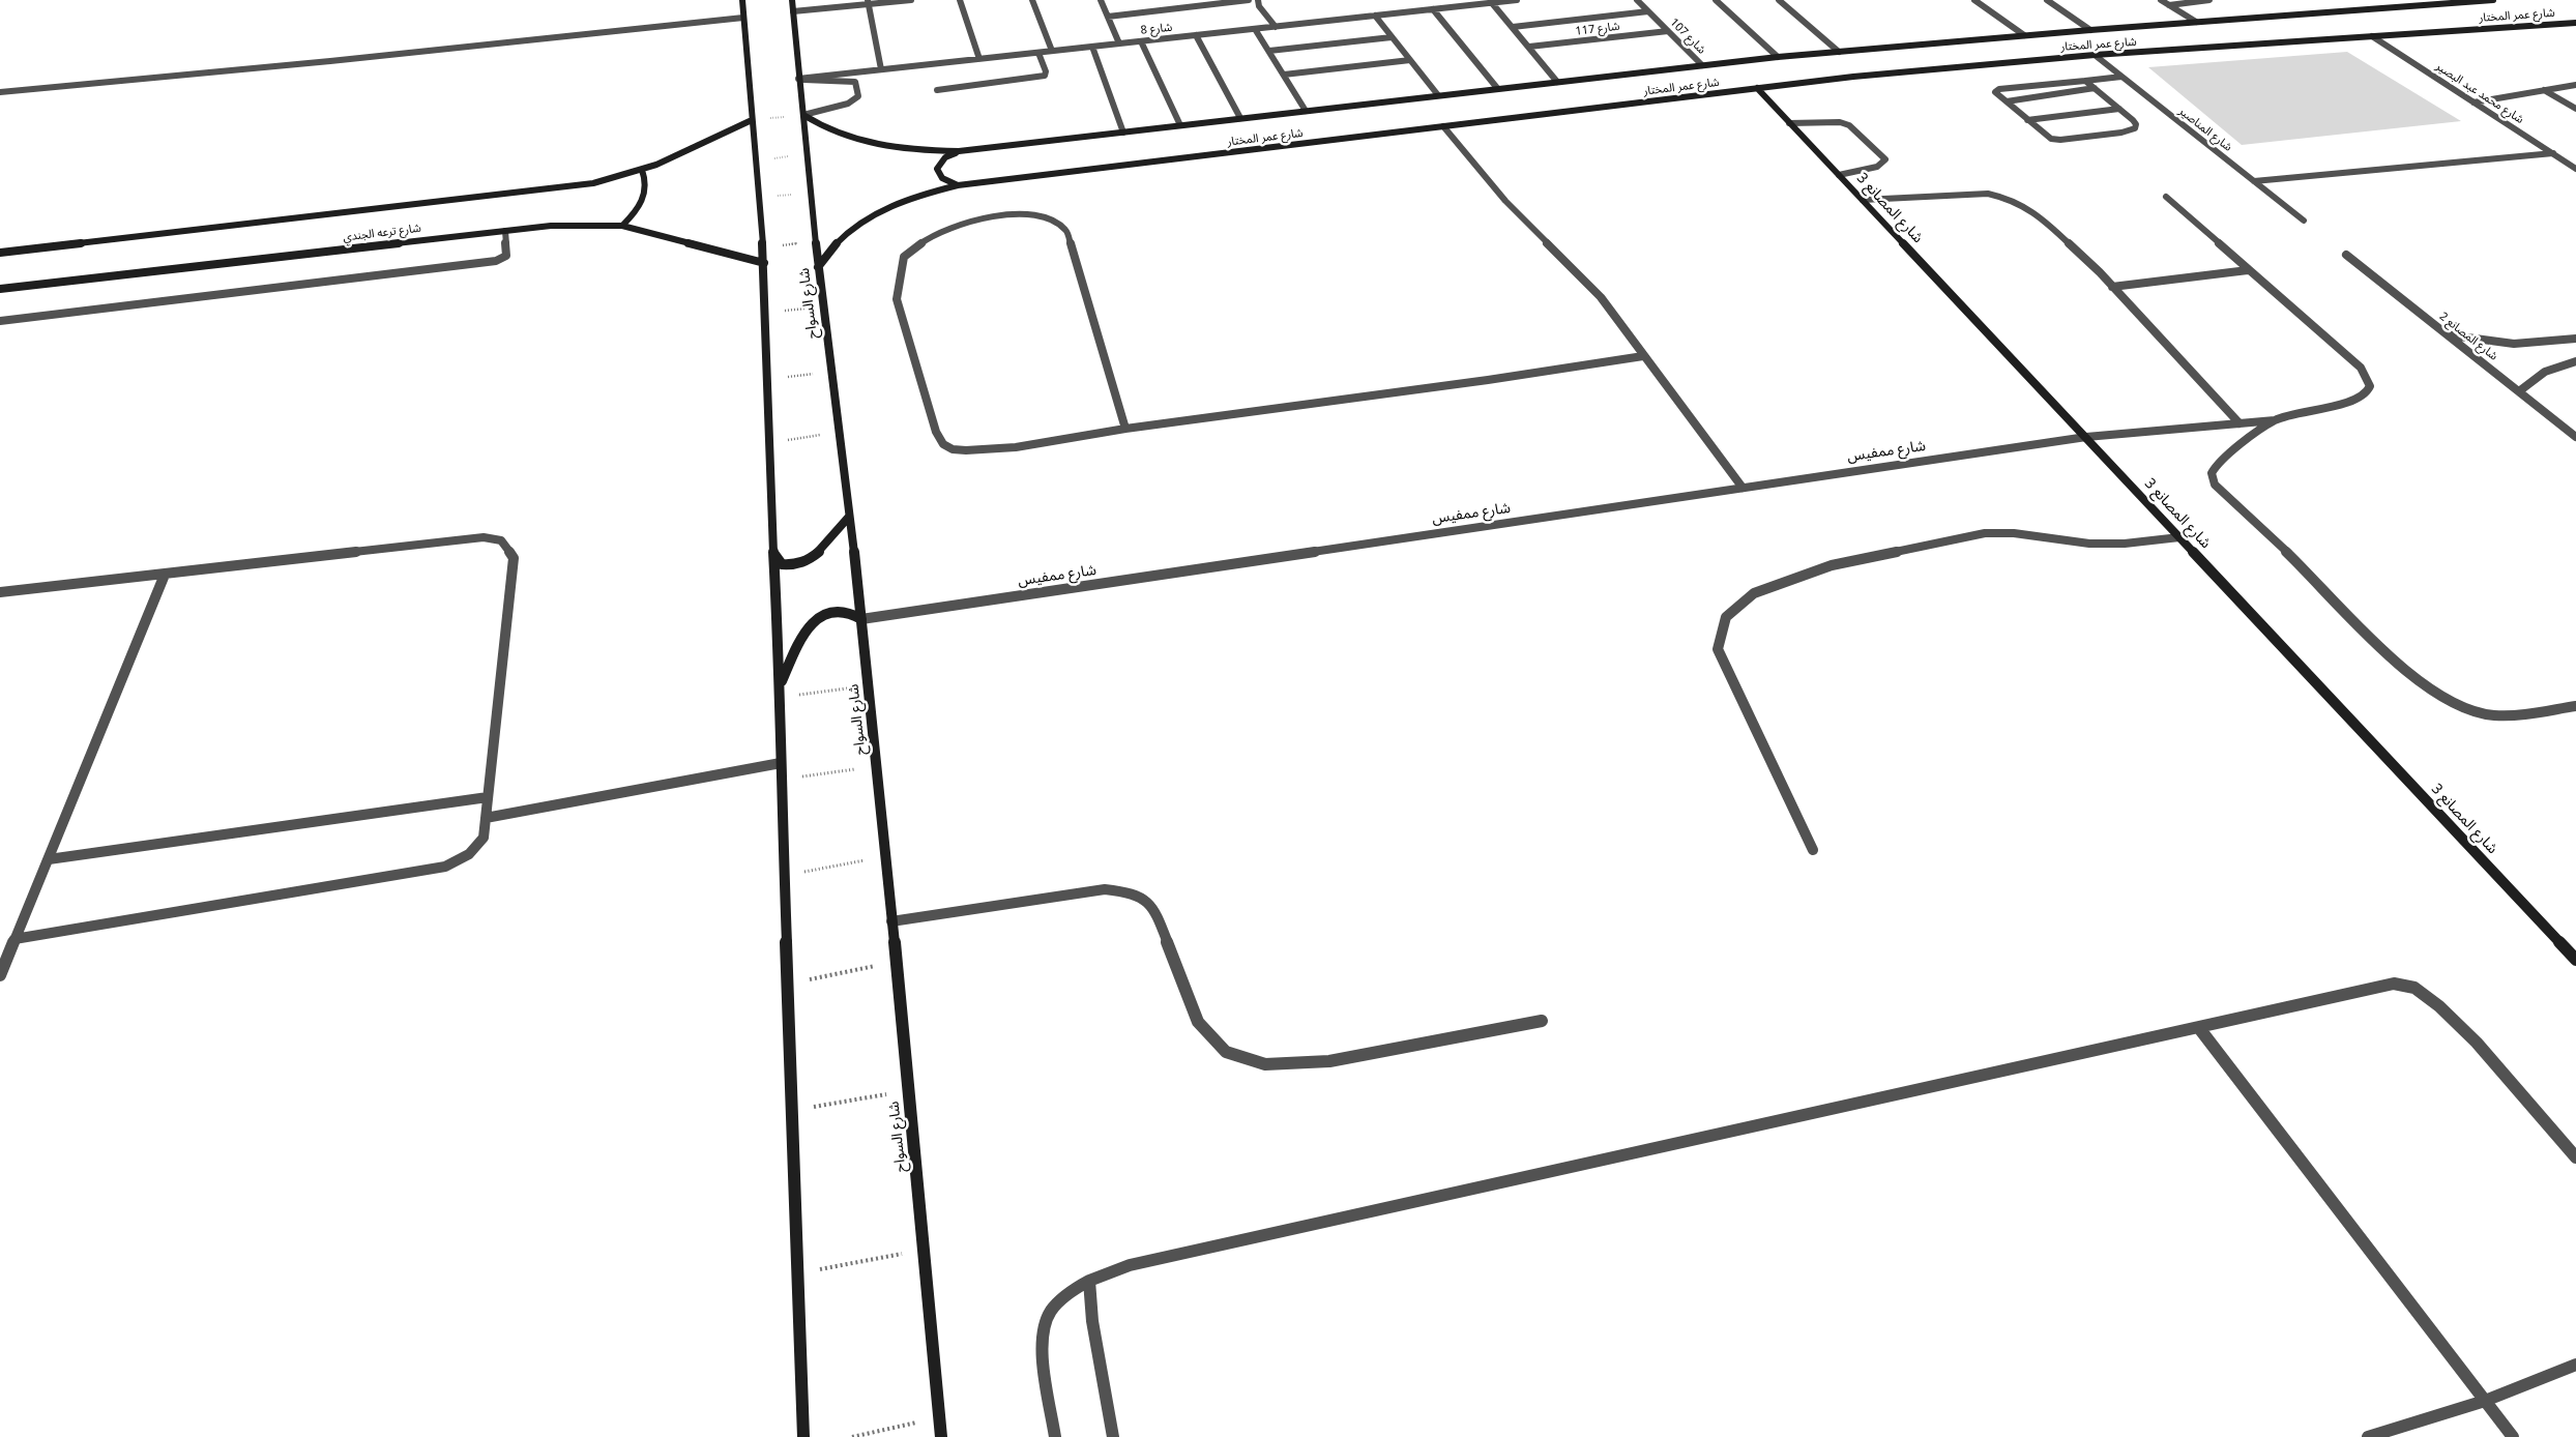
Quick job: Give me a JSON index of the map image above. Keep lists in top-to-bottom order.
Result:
{
  "streets": {
    "main road": [
      "شارع عمر المختار",
      "شارع المصانع 3",
      "شارع ترعه الجندي",
      "شارع السواح"
    ],
    "street": [
      "شارع 8",
      "شارع 117",
      "شارع 107",
      "شارع محمد عبد البصير",
      "شارع المناصير",
      "شارع المصانع 2",
      "شارع ممفيس"
    ]
  },
  "crossings": [
    ["شارع عمر المختار", "شارع 107"],
    ["شارع عمر المختار", "شارع محمد عبد البصير"],
    ["شارع عمر المختار", "شارع المناصير"],
    ["شارع عمر المختار", "شارع المصانع 3"],
    ["شارع عمر المختار", "شارع السواح"],
    ["شارع 8", "شارع السواح"],
    ["شارع 117", "شارع 107"],
    ["شارع المصانع 3", "شارع ممفيس"],
    ["شارع السواح", "شارع ممفيس"]
  ]
}
